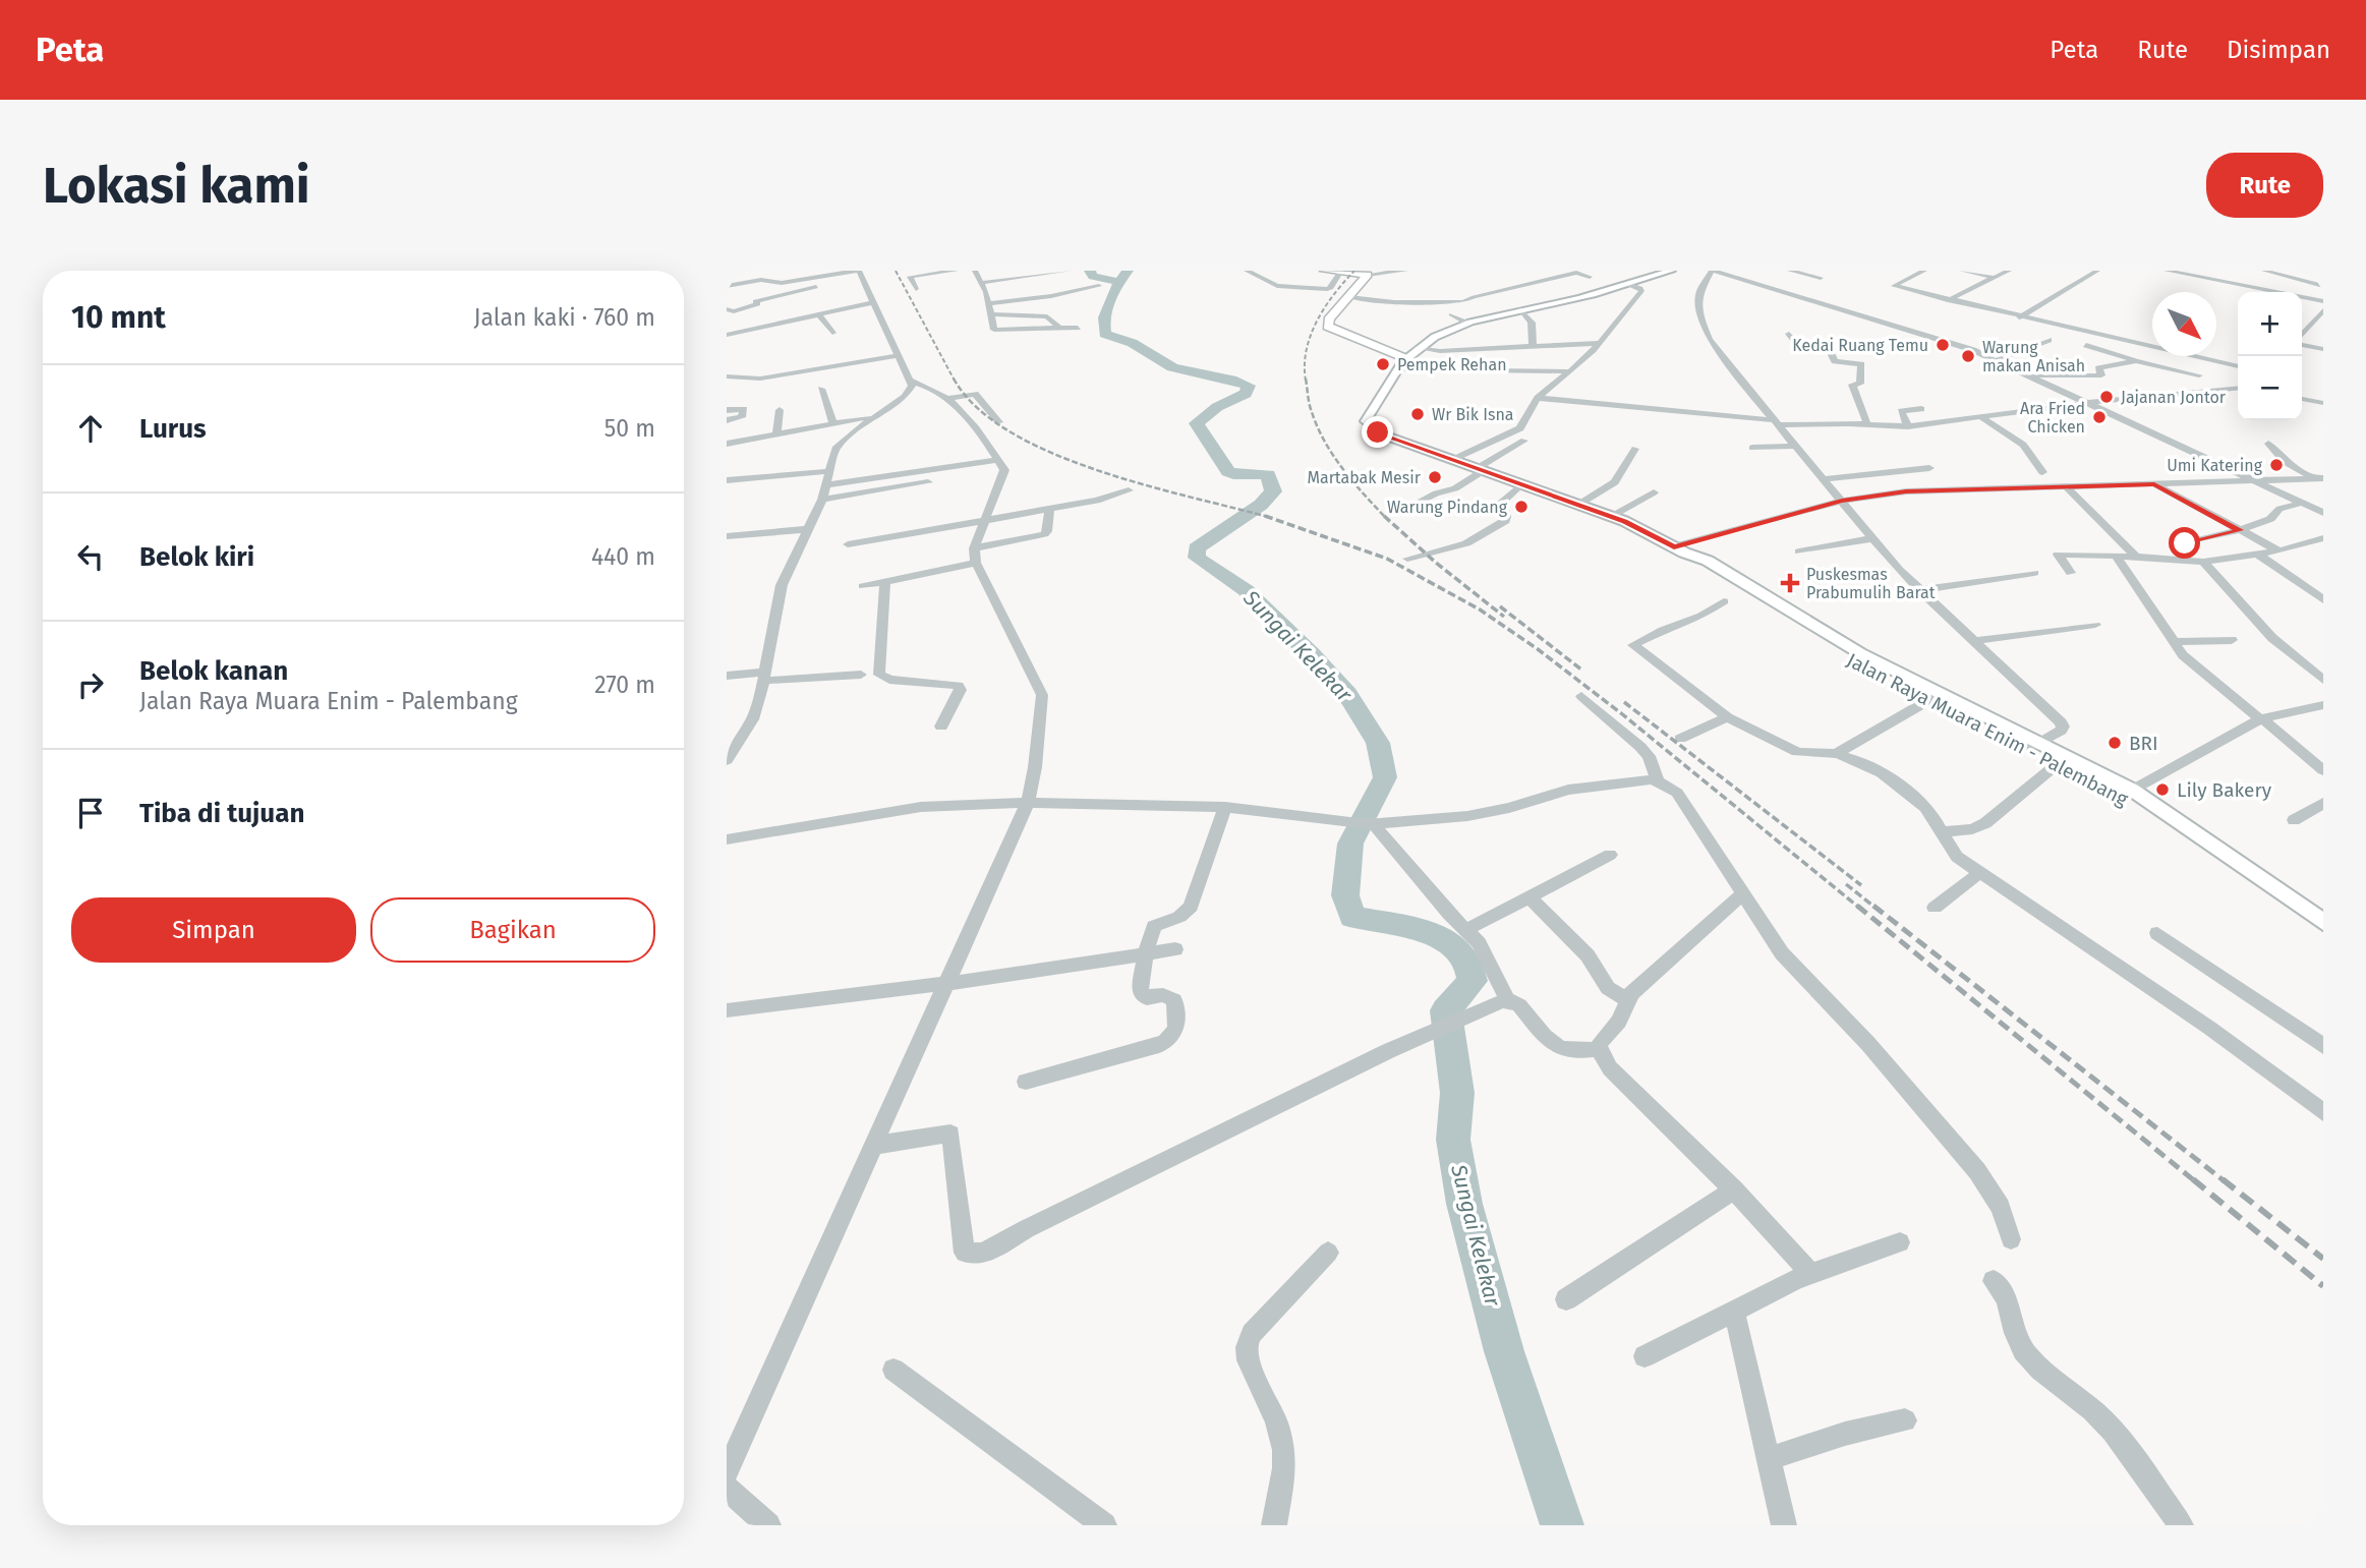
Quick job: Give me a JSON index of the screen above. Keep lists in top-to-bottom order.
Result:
{
  "streets": {
    "main road": ["Jalan Raya Muara Enim - Palembang"]
  },
  "water": ["Sungai Kelekar"],
  "places": {
    "other": [
      "Kedai Ruang Temu",
      "Warung makan Anisah",
      "Pempek Rehan",
      "Jajanan Jontor",
      "Wr Bik Isna",
      "Ara Fried Chicken",
      "Umi Katering",
      "Martabak Mesir",
      "Warung Pindang",
      "BRI",
      "Lily Bakery"
    ],
    "health": ["Puskesmas Prabumulih Barat"]
  },
  "north": "bottom right",
  "page": {
    "header": "Peta",
    "nav": ["Peta", "Rute", "Disimpan"],
    "buttons": [
      "Rute",
      ["Simpan", "Bagikan"]
    ],
    "title": "Lokasi kami",
    "heading": ["10 mnt", "Jalan kaki · 760 m"],
    "map_buttons": ["+", "−"],
    "list": [
      ["Lurus", "50 m"],
      ["Belok kiri", "440 m"],
      ["Belok kanan", "Jalan Raya Muara Enim - Palembang", "270 m"],
      "Tiba di tujuan"
    ]
  }
}
